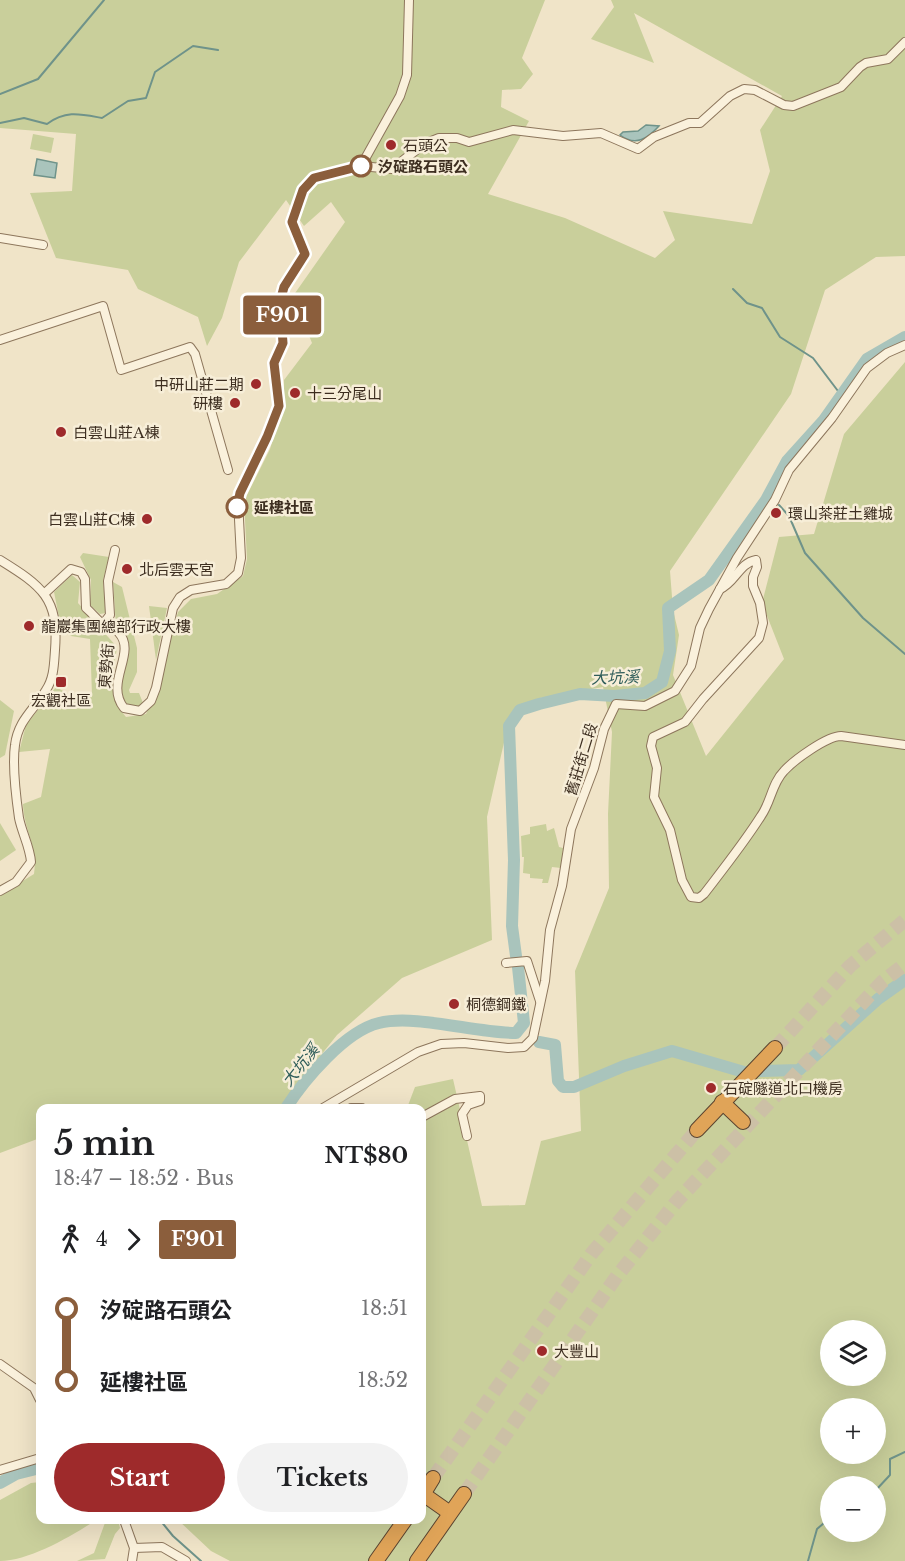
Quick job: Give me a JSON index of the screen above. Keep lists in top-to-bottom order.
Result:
{
  "streets": {
    "street": ["東勢街", "舊莊街二段"]
  },
  "water": ["大坑溪"],
  "places": {
    "other": [
      "石頭公",
      "汐碇路石頭公",
      "中研山莊二期",
      "十三分尾山",
      "研樓",
      "白雲山莊A棟",
      "延樓社區",
      "環山茶莊土雞城",
      "白雲山莊C棟",
      "北后雲天宮",
      "龍巖集團總部行政大樓",
      "桐德鋼鐵",
      "石碇隧道北口機房",
      "大豐山"
    ],
    "transit": ["宏觀社區"]
  },
  "lines": ["bus line F901"],
  "page": {
    "on_map": "F901",
    "heading": ["5 min", "18:47 – 18:52 · Bus", "NT$80"],
    "legs": ["4", "F901"],
    "list": [
      {
        "name": "汐碇路石頭公",
        "value": "18:51"
      },
      {
        "name": "延樓社區",
        "value": "18:52"
      }
    ],
    "map_buttons": ["+", "−"],
    "buttons": ["Start", "Tickets"]
  }
}
